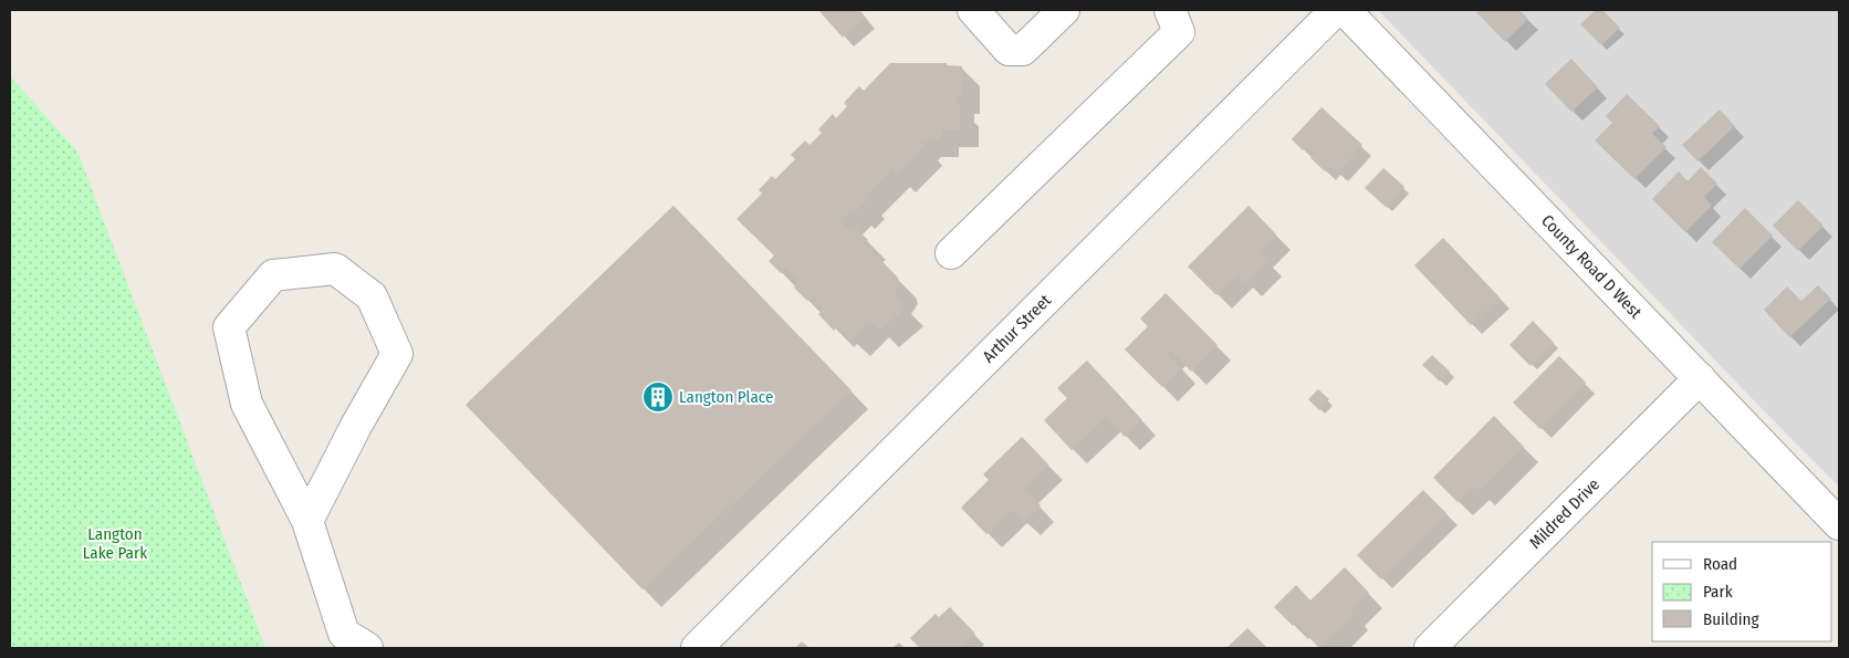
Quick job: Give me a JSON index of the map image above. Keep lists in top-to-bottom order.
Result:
{
  "streets": {
    "street": ["County Road D West", "Arthur Street", "Mildred Drive"]
  },
  "crossings": [
    ["County Road D West", "Mildred Drive"]
  ],
  "parks": ["Langton Lake Park"],
  "places": {
    "building": ["Langton Place"]
  },
  "legend": ["Road", "Park", "Building"]
}
